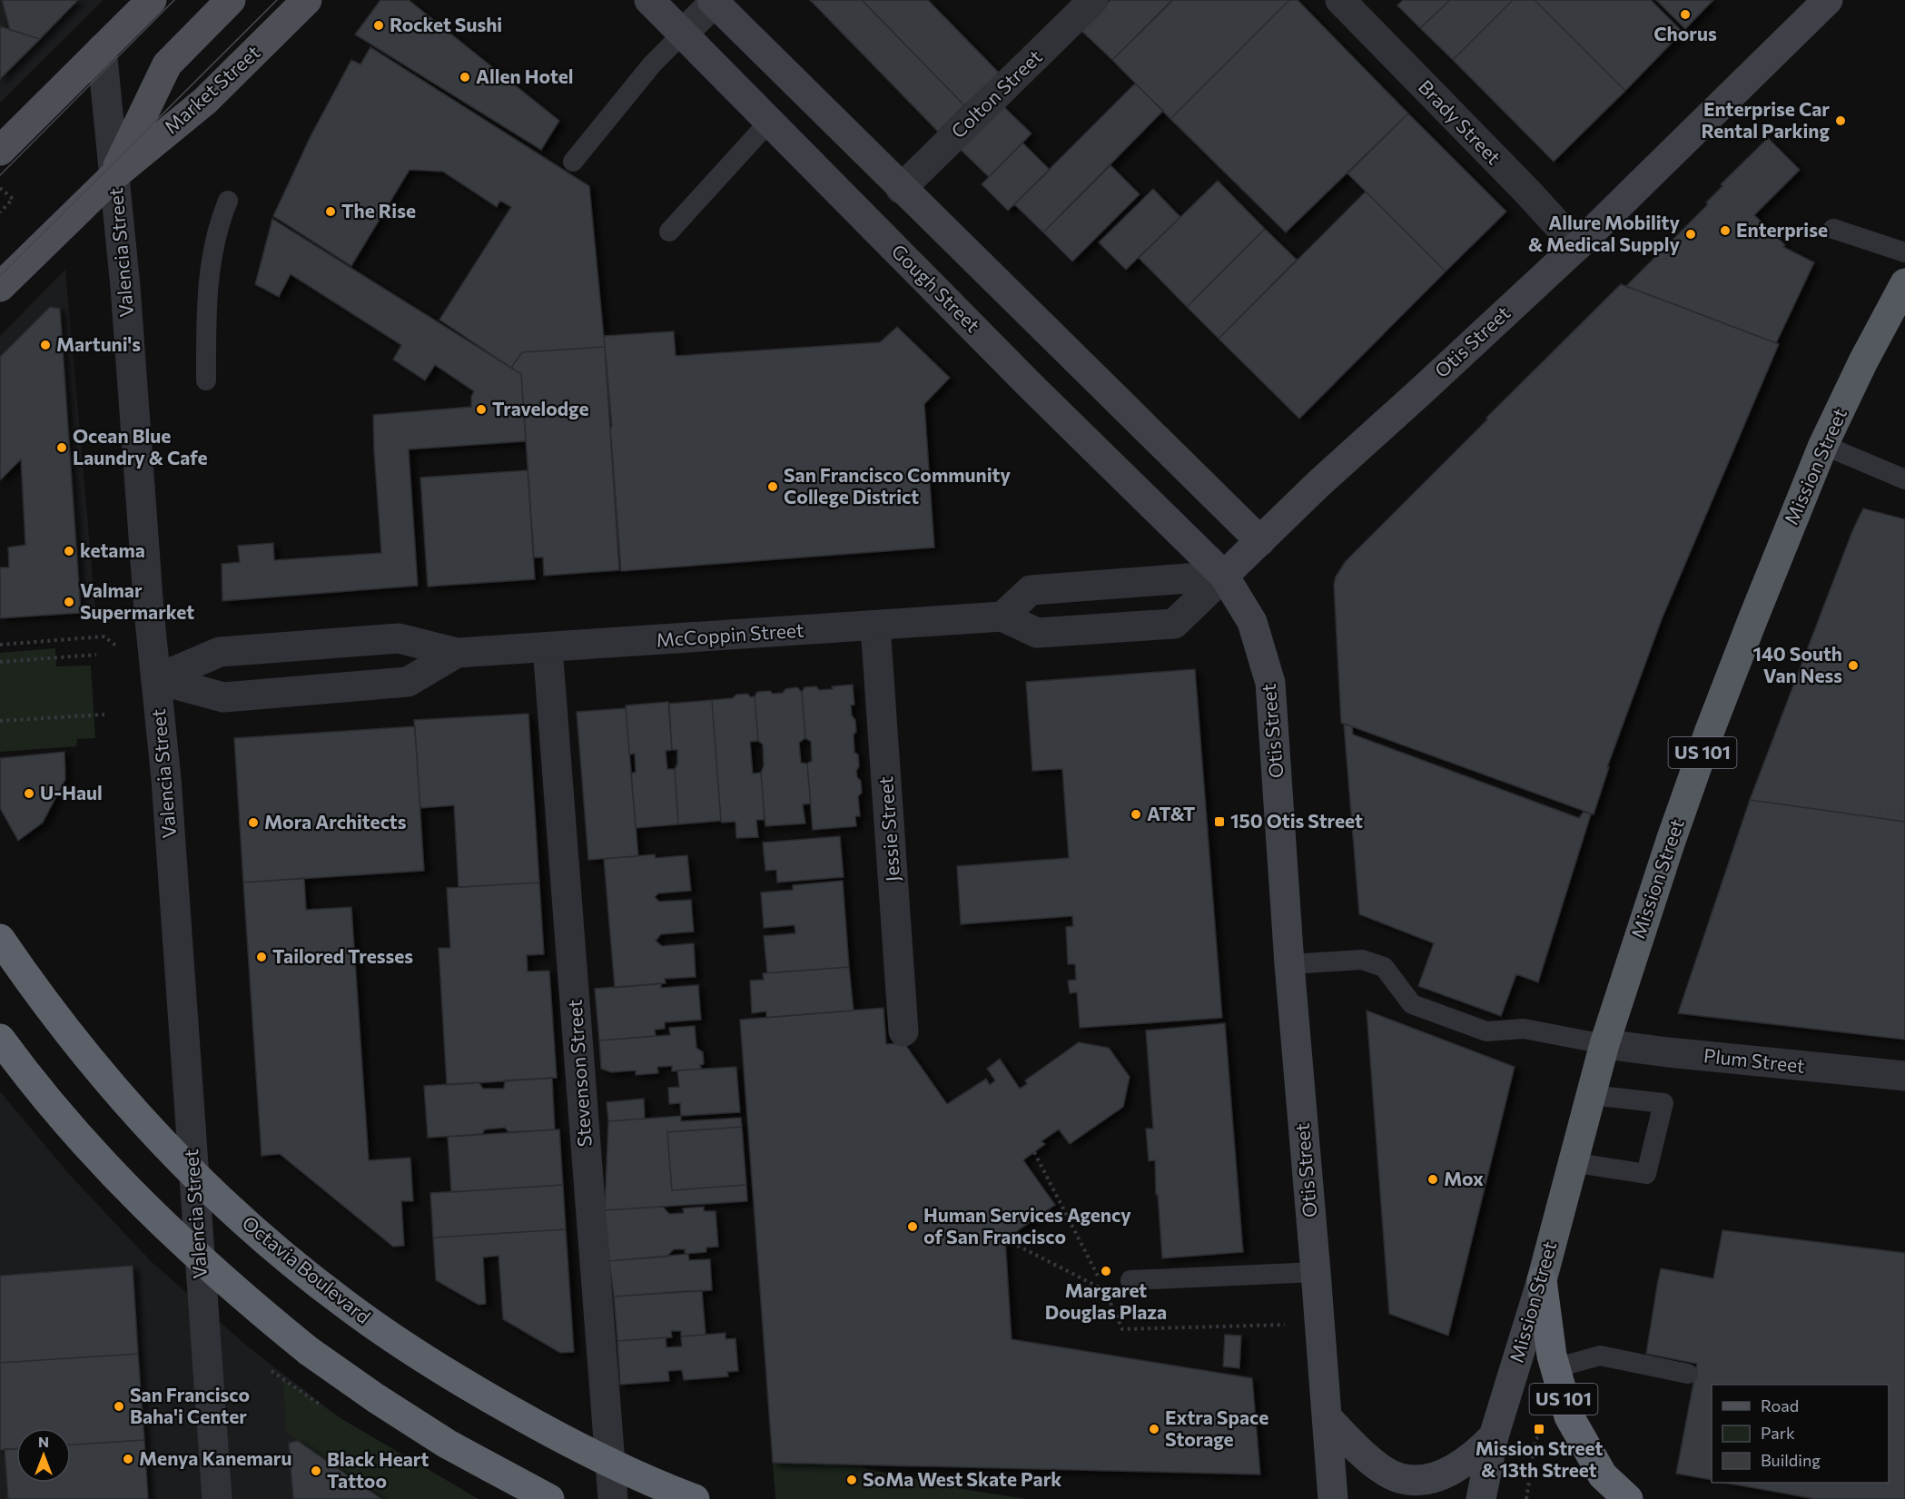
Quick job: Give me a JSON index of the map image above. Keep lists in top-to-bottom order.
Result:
{
  "streets": {
    "highway": ["Mission Street", "US 101", "Octavia Boulevard"],
    "main road": ["Market Street", "Gough Street", "Otis Street"],
    "street": [
      "Colton Street",
      "Brady Street",
      "Valencia Street",
      "McCoppin Street",
      "Jessie Street",
      "Plum Street",
      "Stevenson Street"
    ]
  },
  "crossings": [
    ["Market Street", "Valencia Street"],
    ["Brady Street", "Otis Street"],
    ["Valencia Street", "McCoppin Street"],
    ["Gough Street", "Otis Street"],
    ["Gough Street", "McCoppin Street"],
    ["Otis Street", "McCoppin Street"],
    ["Mission Street", "US 101"],
    ["Mission Street", "Plum Street"],
    ["McCoppin Street", "Jessie Street"],
    ["McCoppin Street", "Stevenson Street"]
  ],
  "places": {
    "other": [
      "Chorus",
      "Rocket Sushi",
      "Allen Hotel",
      "Enterprise Car Rental Parking",
      "The Rise",
      "Enterprise",
      "Allure Mobility & Medical Supply",
      "Martuni's",
      "Travelodge",
      "Ocean Blue Laundry & Cafe",
      "San Francisco Community College District",
      "ketama",
      "Valmar Supermarket",
      "140 South Van Ness",
      "U-Haul",
      "AT&T",
      "Mora Architects",
      "Tailored Tresses",
      "Mox",
      "Human Services Agency of San Francisco",
      "Margaret Douglas Plaza",
      "San Francisco Baha'i Center",
      "Extra Space Storage",
      "Menya Kanemaru",
      "Black Heart Tattoo",
      "SoMa West Skate Park"
    ],
    "transit": ["150 Otis Street", "Mission Street & 13th Street"]
  },
  "legend": ["Road", "Park", "Building"],
  "north": "top"
}
